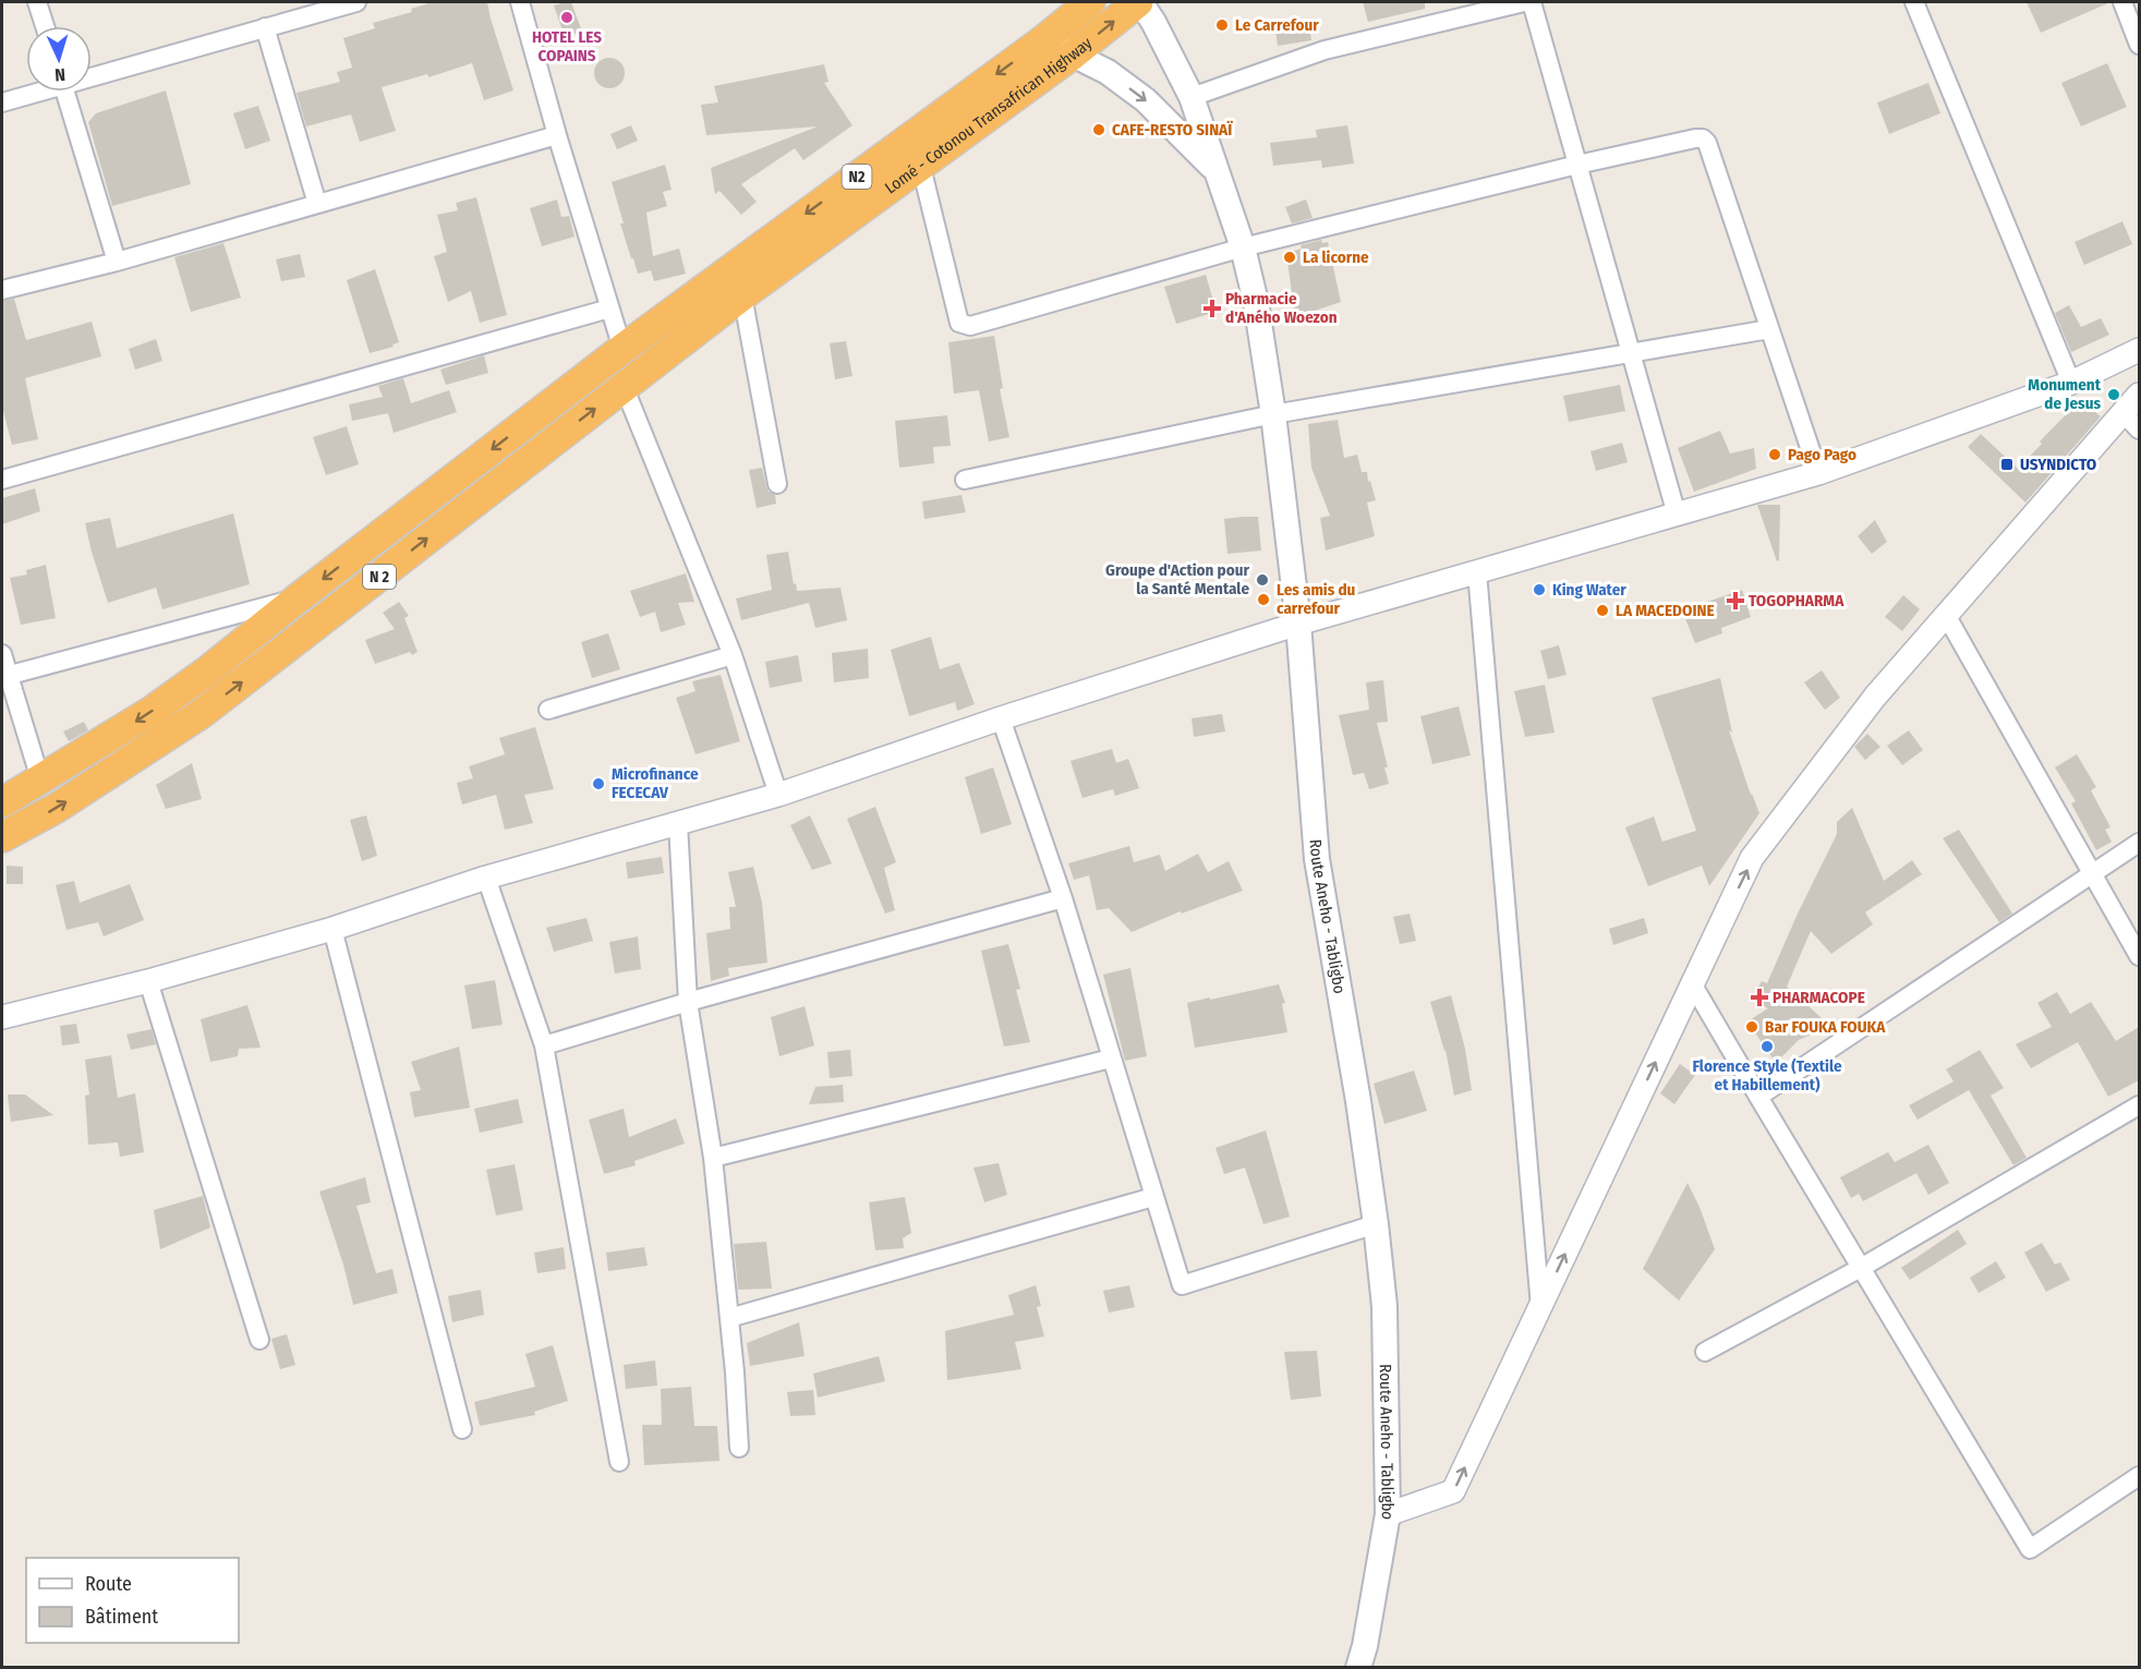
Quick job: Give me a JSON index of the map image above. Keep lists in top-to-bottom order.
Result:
{
  "streets": {
    "highway": ["Lomé - Cotonou Transafrican Highway", "N2", "N 2"],
    "main road": ["Route Aneho - Tabligbo"]
  },
  "crossings": [
    ["Lomé - Cotonou Transafrican Highway", "N 2"],
    ["Lomé - Cotonou Transafrican Highway", "Route Aneho - Tabligbo"],
    ["N2", "N 2"]
  ],
  "places": {
    "other": [
      "HOTEL LES COPAINS",
      "Le Carrefour",
      "CAFE-RESTO SINAÏ",
      "La licorne",
      "Monument de Jesus",
      "Pago Pago",
      "Groupe d'Action pour la Santé Mentale",
      "King Water",
      "Les amis du carrefour",
      "LA MACEDOINE",
      "Microfinance FECECAV",
      "Bar FOUKA FOUKA",
      "Florence Style (Textile et Habillement)"
    ],
    "health": ["Pharmacie d'Aného Woezon", "TOGOPHARMA", "PHARMACOPE"],
    "transit": ["USYNDICTO"]
  },
  "legend": ["Route", "Bâtiment"],
  "north": "bottom"
}
